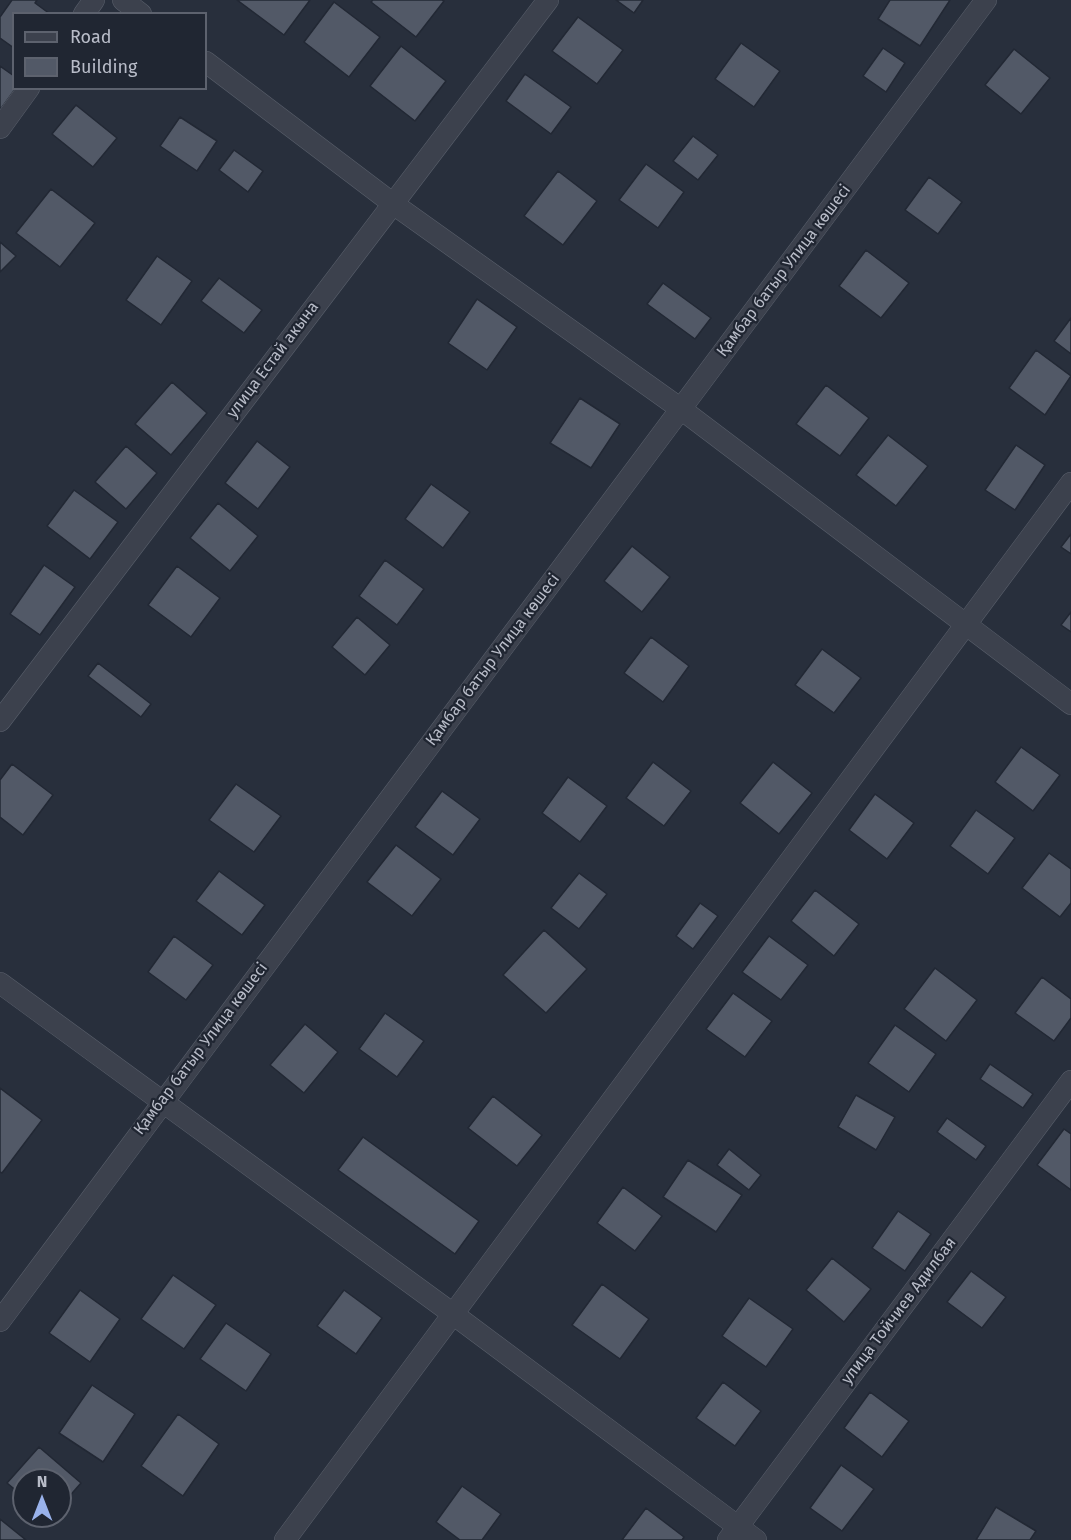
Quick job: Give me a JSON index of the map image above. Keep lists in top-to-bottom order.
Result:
{
  "streets": {
    "street": ["Қамбар батыр Улица көшесі", "улица Естай акына", "улица Тойчиев Адилбая"]
  },
  "legend": ["Road", "Building"],
  "north": "top"
}
